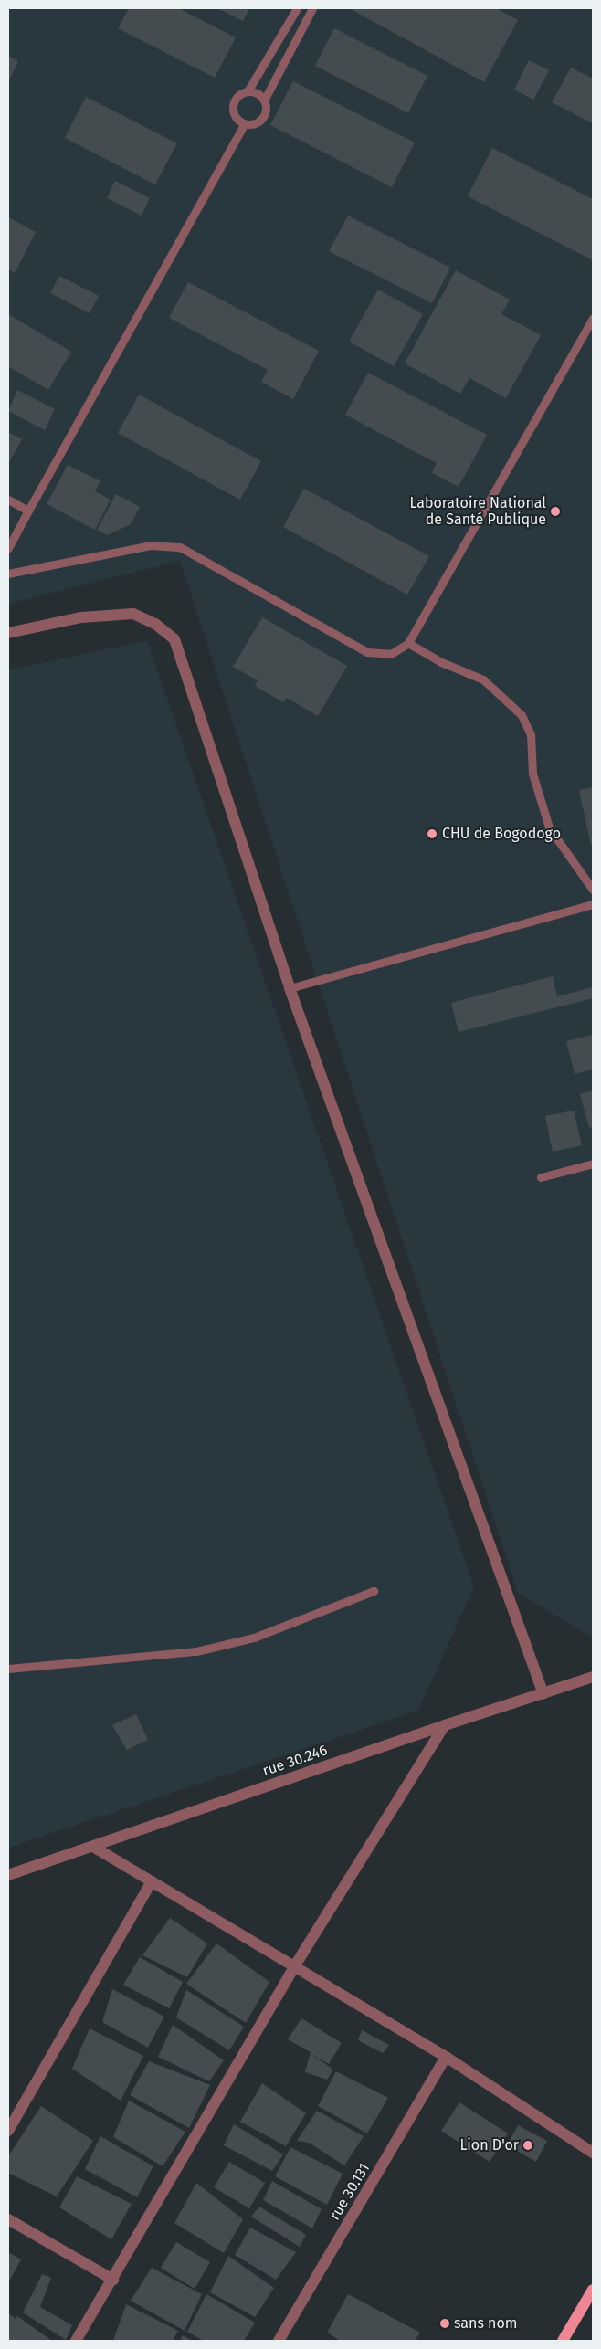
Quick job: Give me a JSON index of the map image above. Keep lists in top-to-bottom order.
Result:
{
  "streets": {
    "street": ["rue 30.246", "rue 30.131"]
  },
  "places": [
    "Laboratoire National de Santé Publique",
    "CHU de Bogodogo",
    "Lion D'or",
    "sans nom"
  ]
}
